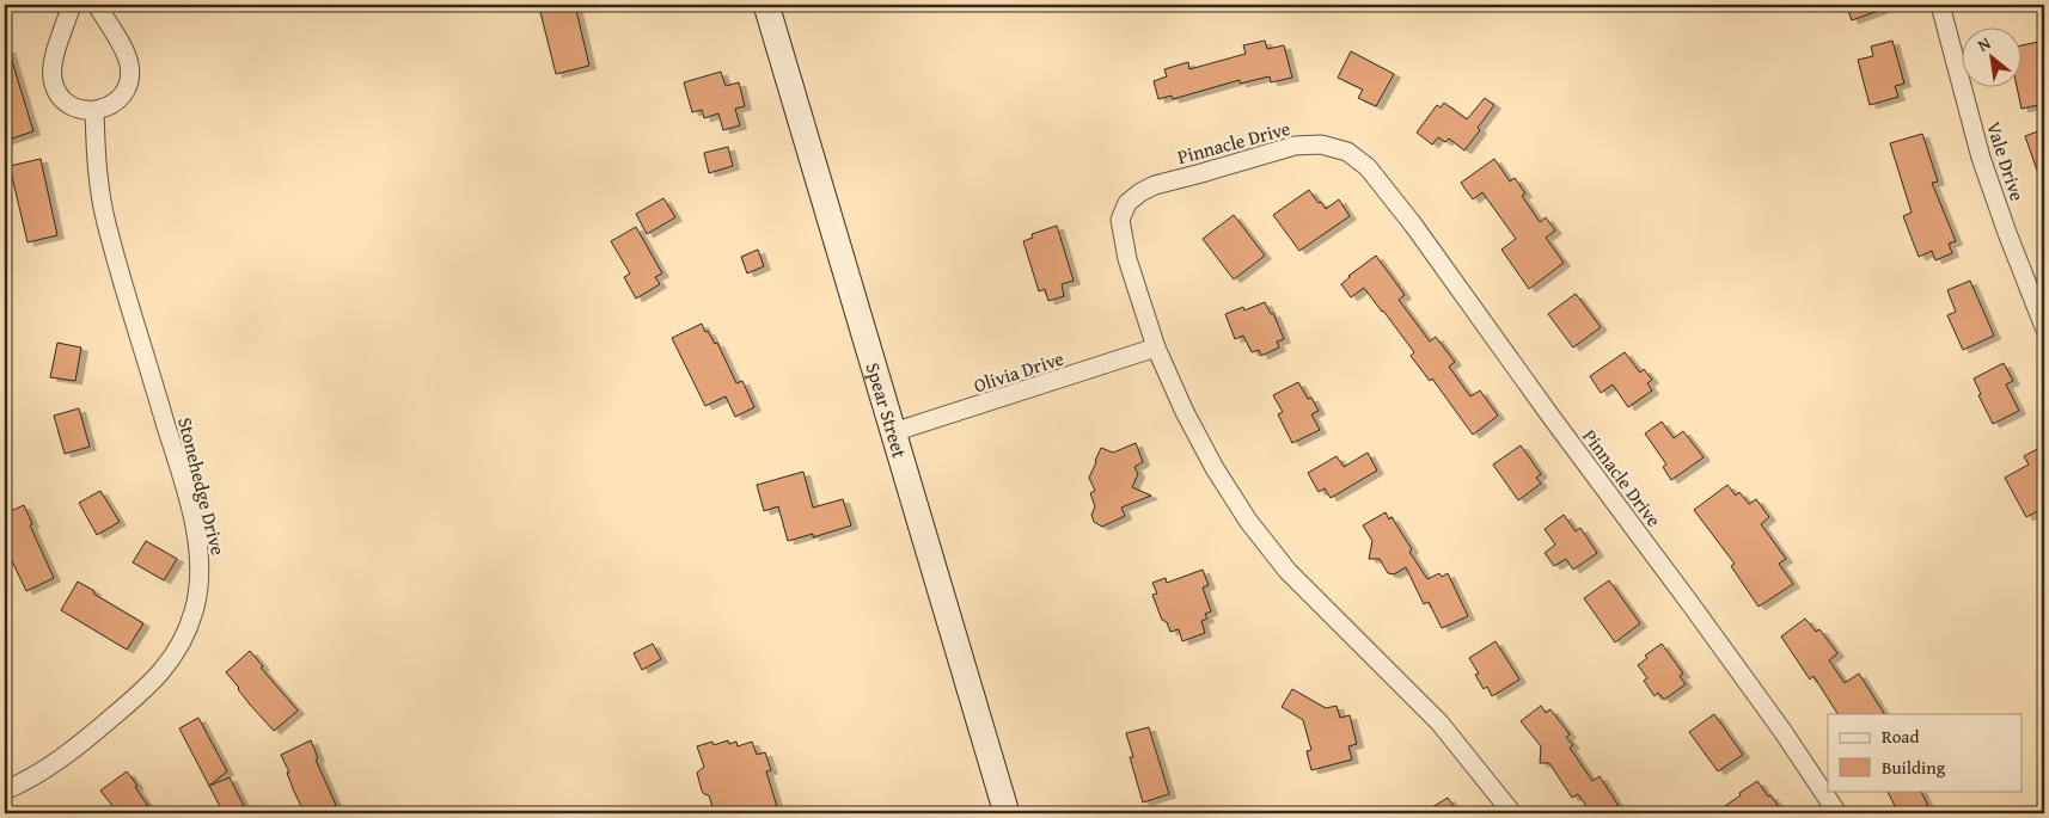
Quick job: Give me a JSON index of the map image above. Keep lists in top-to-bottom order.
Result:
{
  "streets": {
    "main road": ["Spear Street"],
    "street": [
      "Pinnacle Drive",
      "Vale Drive",
      "Olivia Drive",
      "Stonehedge Drive"
    ]
  },
  "crossings": [
    ["Pinnacle Drive", "Olivia Drive"],
    ["Olivia Drive", "Spear Street"]
  ],
  "legend": ["Road", "Building"],
  "north": "top left"
}
